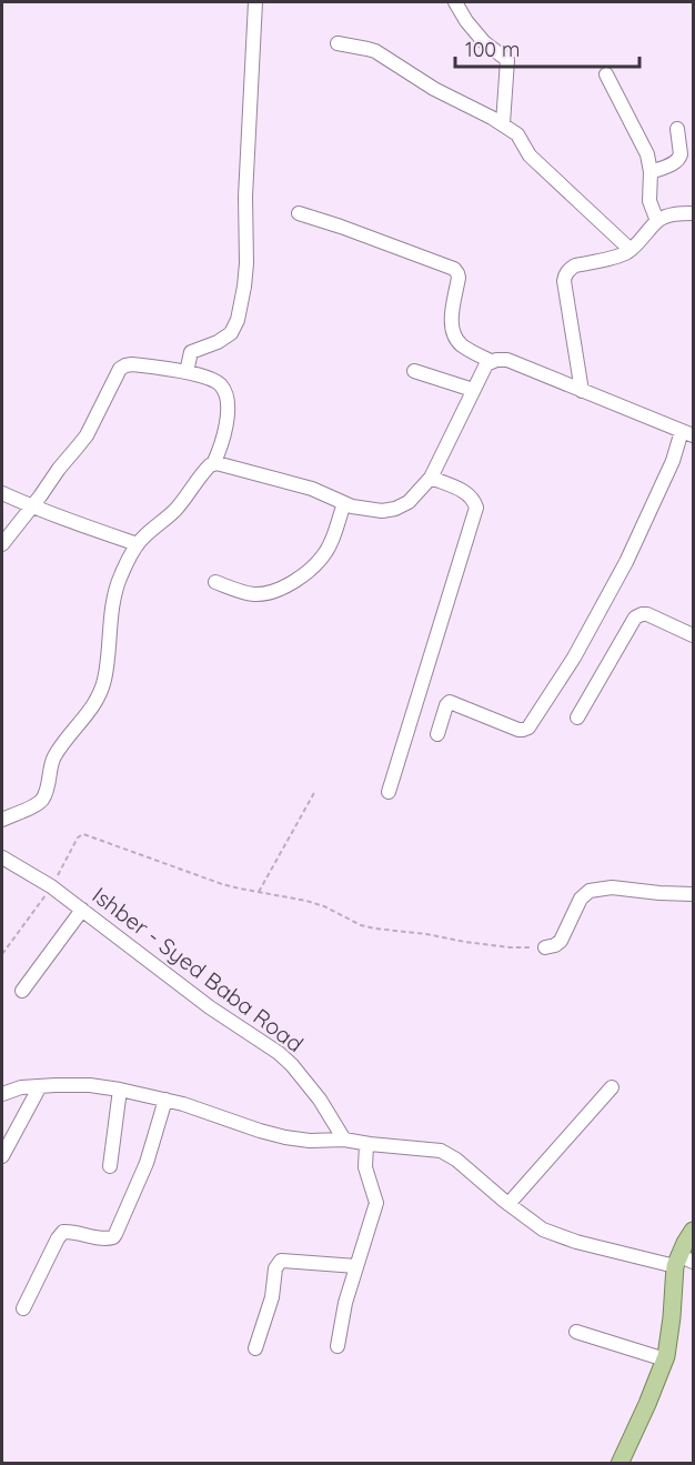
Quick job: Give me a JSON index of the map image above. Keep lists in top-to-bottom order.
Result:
{
  "streets": {
    "street": ["Ishber - Syed Baba Road"]
  },
  "scale_bar": "100 m"
}
